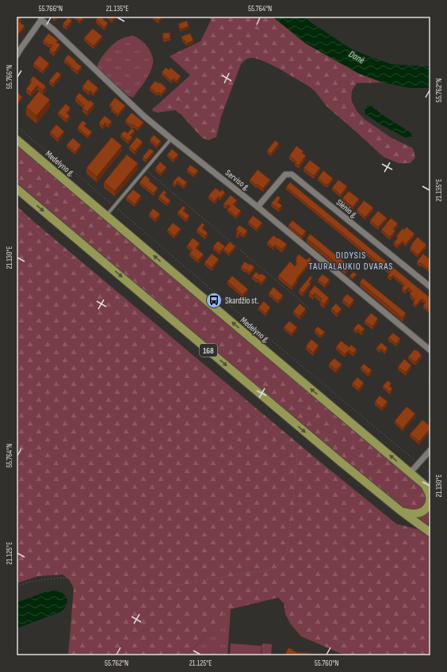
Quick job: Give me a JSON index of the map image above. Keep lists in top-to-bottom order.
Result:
{
  "streets": {
    "main road": ["Medelyno g.", "168"],
    "street": ["Serviso g.", "Slėnio g."]
  },
  "crossings": [
    ["Serviso g.", "Slėnio g."]
  ],
  "districts": ["DIDYSIS TAURALAUKIO DVARAS"],
  "water": ["Danė"],
  "places": {
    "bus stop": ["Skardžio st."]
  },
  "coordinates": [
    "55.766°N",
    "21.135°E",
    "55.764°N",
    "55.762°N",
    "21.130°E",
    "21.125°E",
    "55.760°N"
  ]
}
